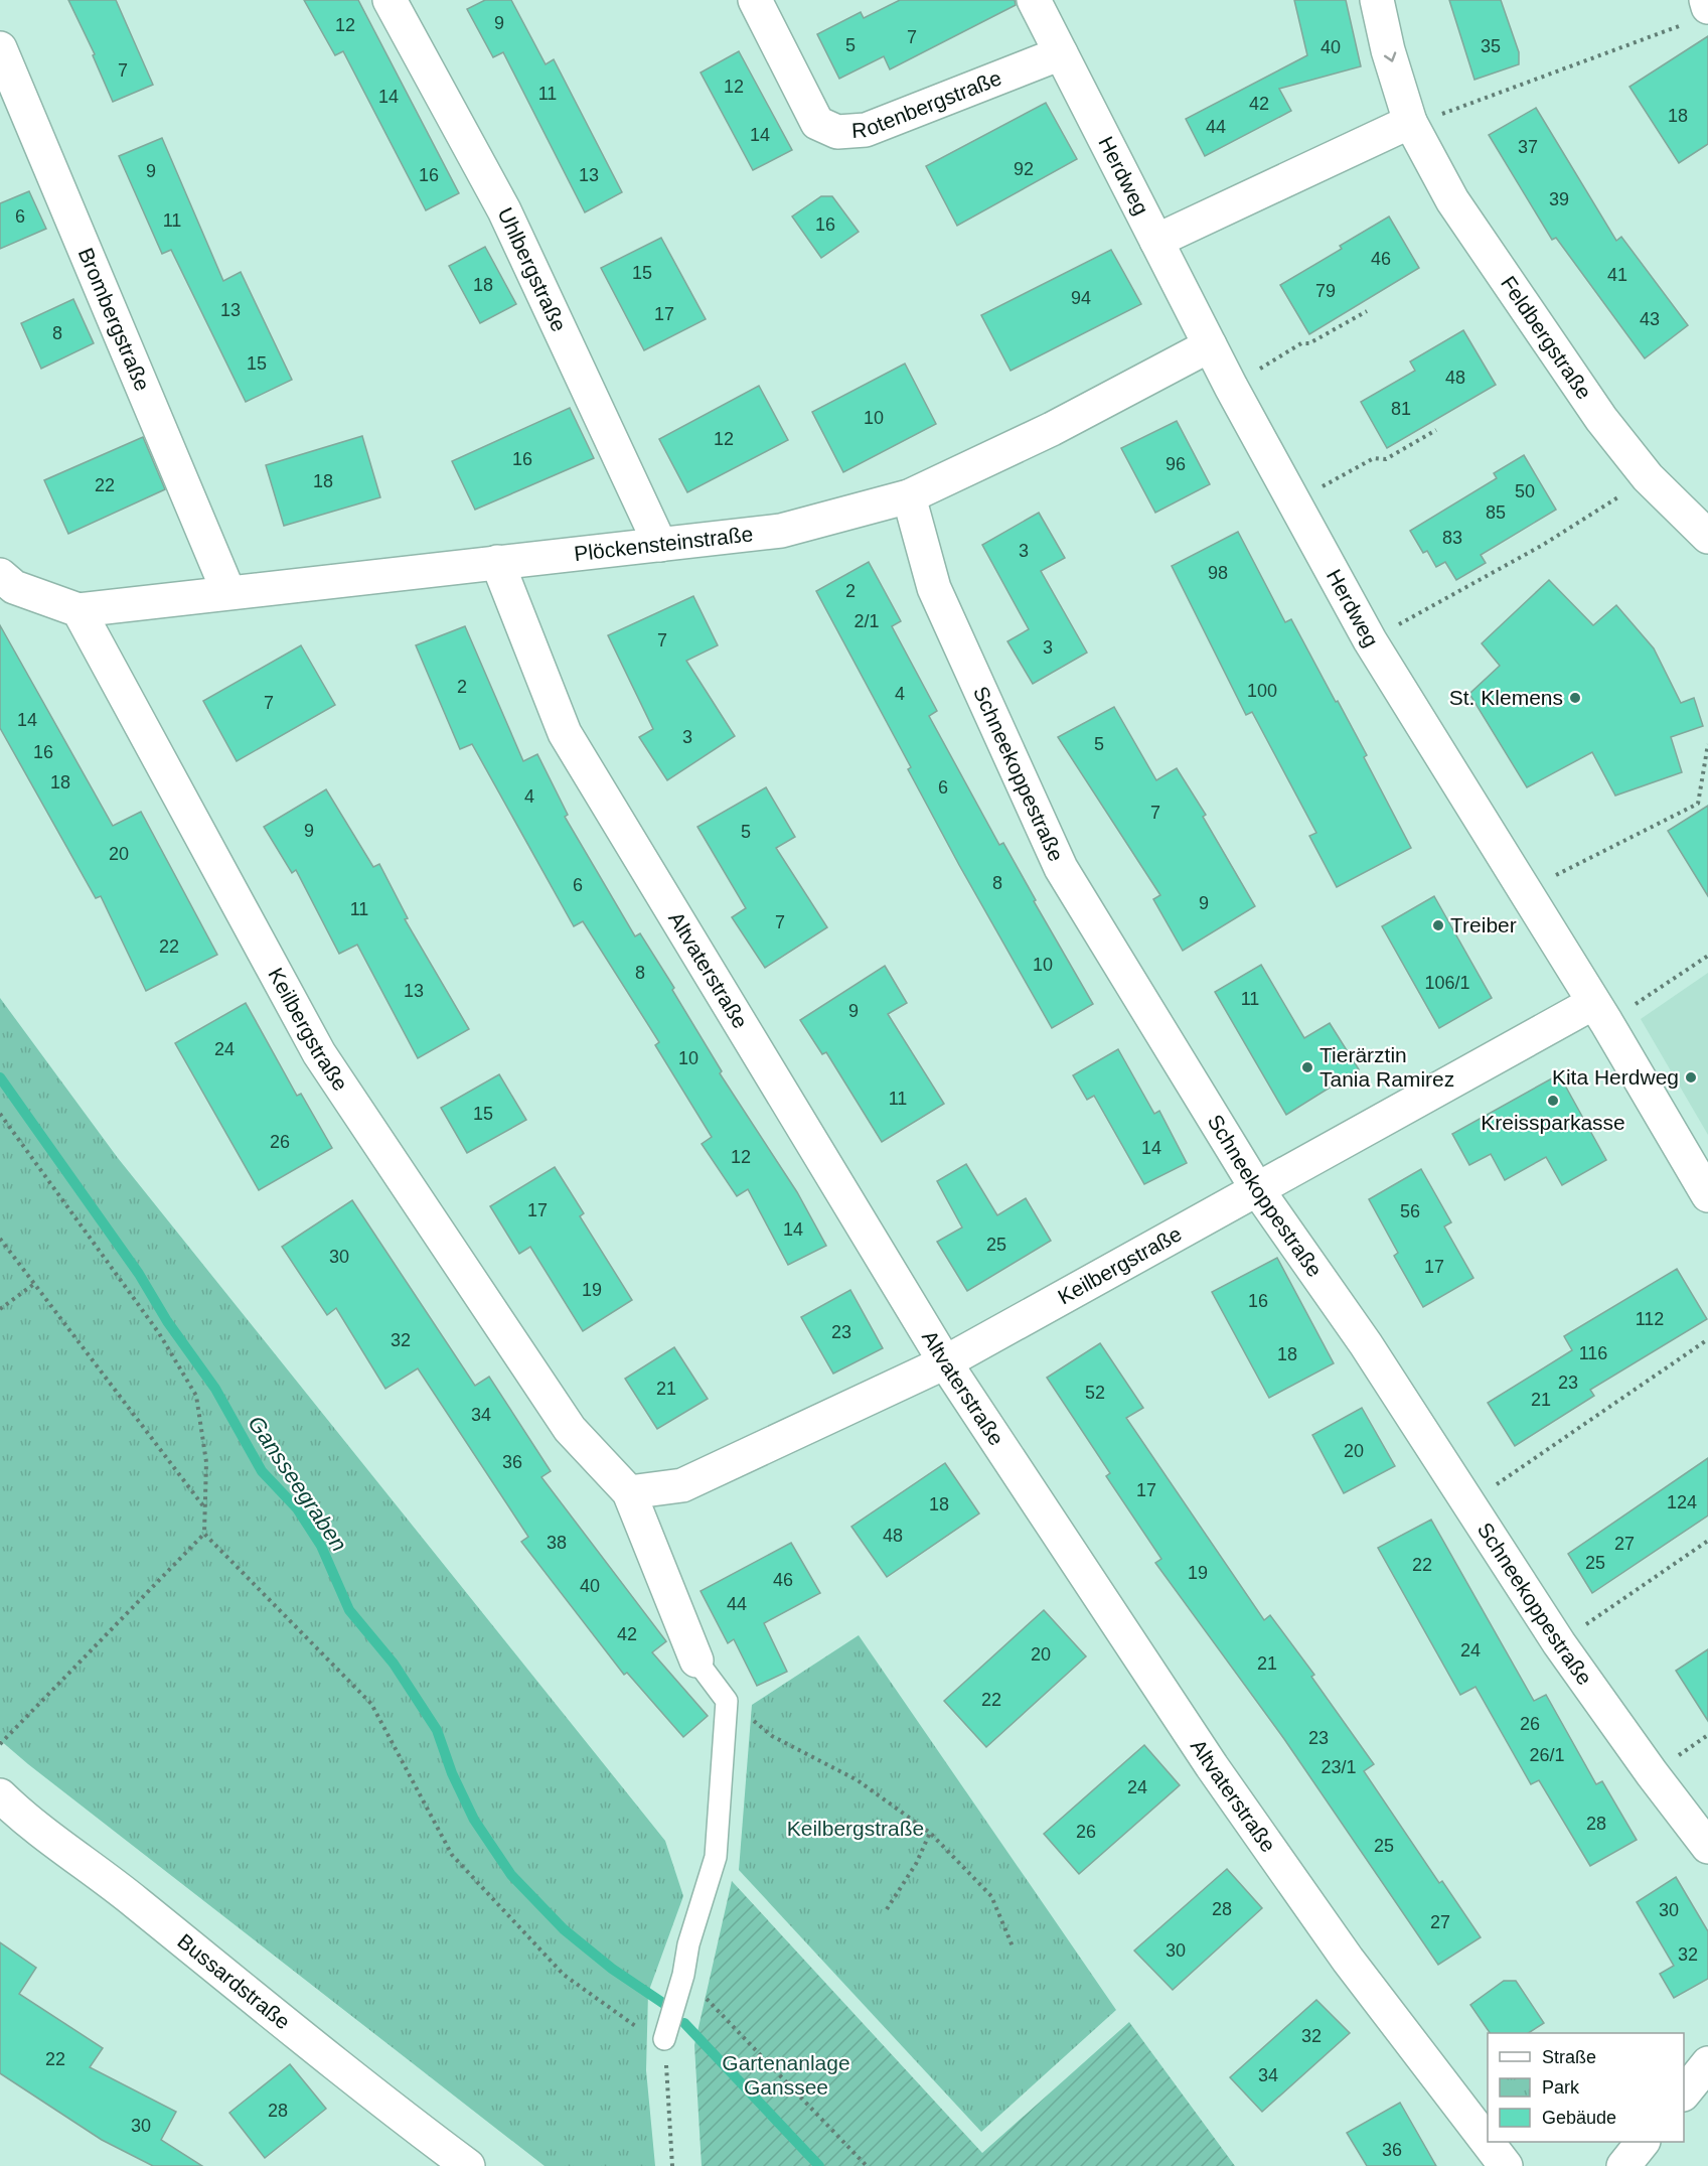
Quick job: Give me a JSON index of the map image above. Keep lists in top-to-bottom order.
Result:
{
  "streets": {
    "street": [
      "Rotenbergstraße",
      "Herdweg",
      "Uhlbergstraße",
      "Brombergstraße",
      "Feldbergstraße",
      "Plöckensteinstraße",
      "Schneekoppestraße",
      "Altvaterstraße",
      "Keilbergstraße",
      "Bussardstraße"
    ]
  },
  "crossings": [
    ["Rotenbergstraße", "Herdweg"],
    ["Herdweg", "Plöckensteinstraße"],
    ["Herdweg", "Keilbergstraße"],
    ["Uhlbergstraße", "Plöckensteinstraße"],
    ["Brombergstraße", "Plöckensteinstraße"],
    ["Plöckensteinstraße", "Schneekoppestraße"],
    ["Plöckensteinstraße", "Altvaterstraße"],
    ["Plöckensteinstraße", "Keilbergstraße"],
    ["Schneekoppestraße", "Keilbergstraße"],
    ["Altvaterstraße", "Keilbergstraße"]
  ],
  "water": ["Gansseegraben"],
  "parks": ["Keilbergstraße", "Gartenanlage Ganssee"],
  "places": [
    "St. Klemens",
    "Treiber",
    "Tierärztin Tania Ramirez",
    "Kita Herdweg",
    "Kreissparkasse"
  ],
  "house_numbers": [
    "9",
    "12",
    "7",
    "5",
    "35",
    "40",
    "7",
    "12",
    "11",
    "14",
    "42",
    "18",
    "44",
    "14",
    "37",
    "92",
    "9",
    "16",
    "13",
    "39",
    "6",
    "11",
    "16",
    "46",
    "15",
    "41",
    "18",
    "79",
    "94",
    "13",
    "17",
    "43",
    "8",
    "15",
    "48",
    "81",
    "10",
    "12",
    "16",
    "96",
    "18",
    "22",
    "50",
    "85",
    "83",
    "3",
    "98",
    "2",
    "2/1",
    "7",
    "3",
    "2",
    "100",
    "4",
    "7",
    "14",
    "3",
    "5",
    "16",
    "18",
    "6",
    "4",
    "7",
    "9",
    "5",
    "20",
    "8",
    "6",
    "9",
    "11",
    "7",
    "22",
    "10",
    "8",
    "106/1",
    "13",
    "11",
    "9",
    "24",
    "10",
    "11",
    "15",
    "26",
    "14",
    "12",
    "17",
    "56",
    "14",
    "25",
    "30",
    "17",
    "19",
    "16",
    "112",
    "23",
    "32",
    "116",
    "18",
    "23",
    "21",
    "52",
    "21",
    "34",
    "20",
    "36",
    "17",
    "124",
    "18",
    "48",
    "38",
    "27",
    "25",
    "22",
    "19",
    "46",
    "40",
    "44",
    "42",
    "24",
    "20",
    "21",
    "22",
    "26",
    "23",
    "26/1",
    "23/1",
    "24",
    "28",
    "26",
    "25",
    "28",
    "30",
    "27",
    "30",
    "32",
    "32",
    "22",
    "34",
    "28",
    "30",
    "36"
  ],
  "legend": ["Straße", "Park", "Gebäude"]
}
